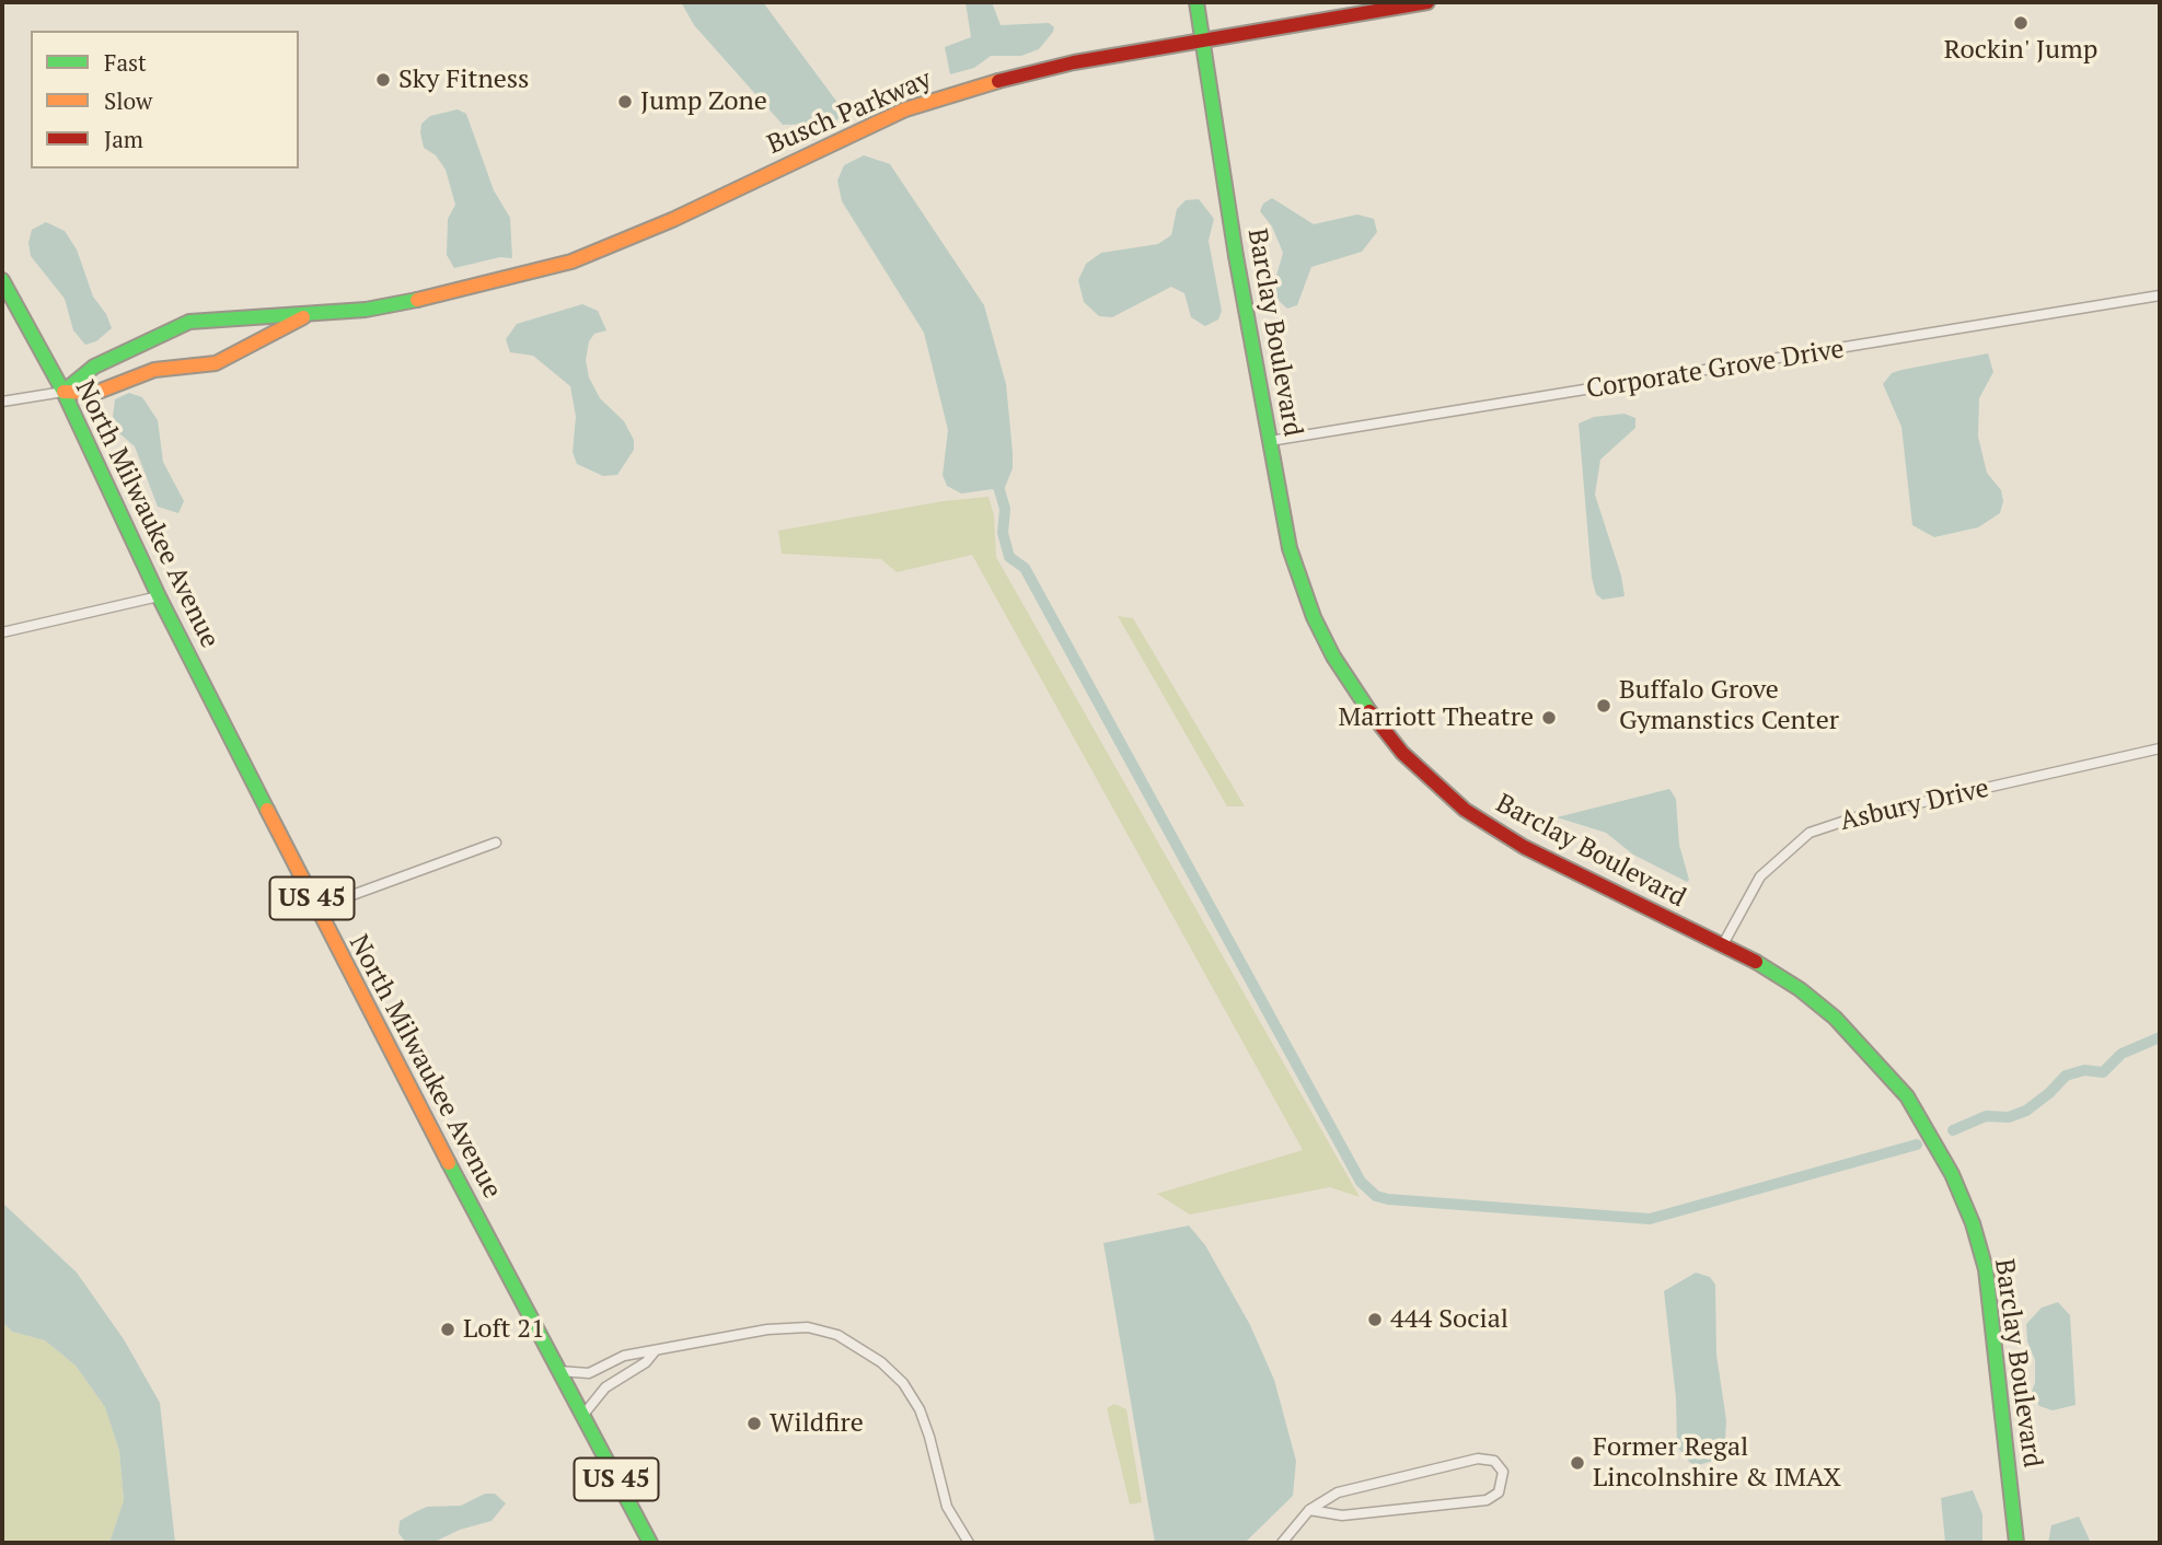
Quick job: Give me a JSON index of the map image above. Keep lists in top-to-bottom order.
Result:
{
  "streets": {
    "street": [
      "Busch Parkway",
      "Barclay Boulevard",
      "Corporate Grove Drive",
      "North Milwaukee Avenue",
      "Asbury Drive",
      "US 45"
    ]
  },
  "crossings": [
    ["Busch Parkway", "Barclay Boulevard"],
    ["Busch Parkway", "North Milwaukee Avenue"],
    ["Barclay Boulevard", "Corporate Grove Drive"],
    ["Barclay Boulevard", "Asbury Drive"]
  ],
  "places": [
    "Rockin' Jump",
    "Sky Fitness",
    "Jump Zone",
    "Buffalo Grove Gymanstics Center",
    "Marriott Theatre",
    "444 Social",
    "Loft 21",
    "Wildfire",
    "Former Regal Lincolnshire & IMAX"
  ],
  "legend": ["Fast", "Slow", "Jam"]
}
